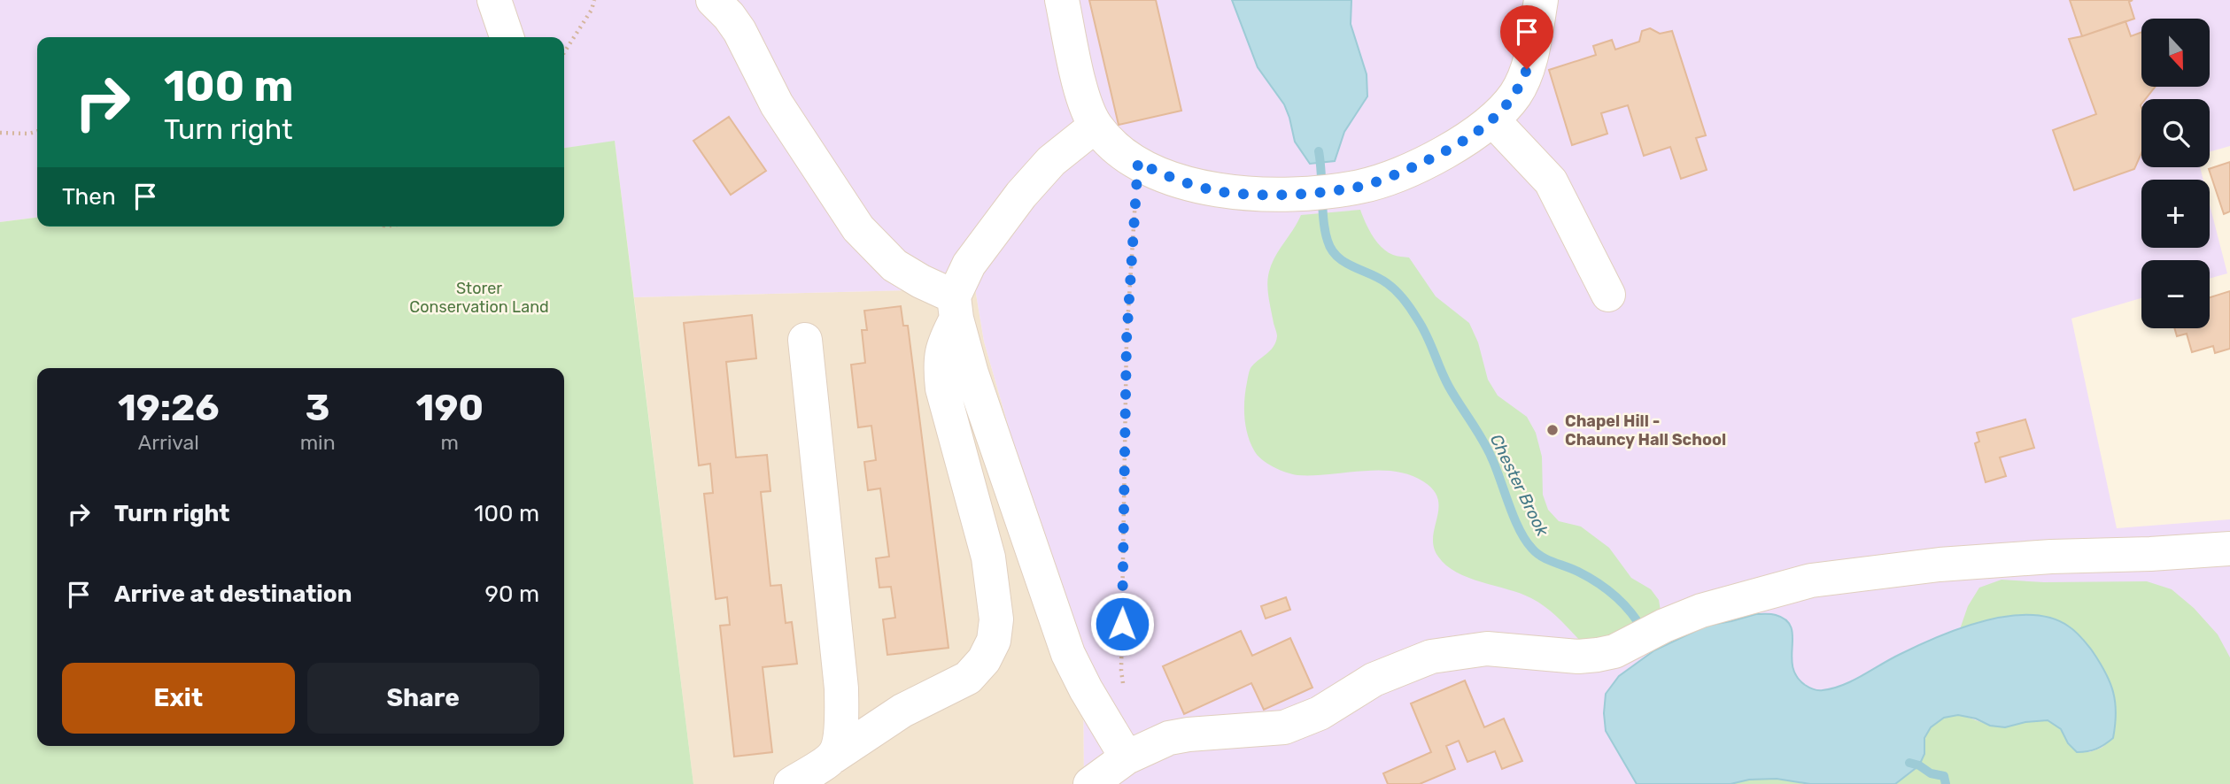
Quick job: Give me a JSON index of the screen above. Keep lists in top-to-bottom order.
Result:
{
  "water": ["Chester Brook"],
  "parks": ["Storer Conservation Land"],
  "places": ["Chapel Hill - Chauncy Hall School"],
  "north": "bottom",
  "page": {
    "map_buttons": ["+", "−"],
    "turn": ["100 m", "Turn right"],
    "then": "Then",
    "eta": [
      "19:26",
      "Arrival",
      "3",
      "min",
      "190",
      "m"
    ],
    "list": [
      {
        "name": "Turn right",
        "value": "100 m"
      },
      {
        "name": "Arrive at destination",
        "value": "90 m"
      }
    ],
    "buttons": ["Exit", "Share"]
  }
}
